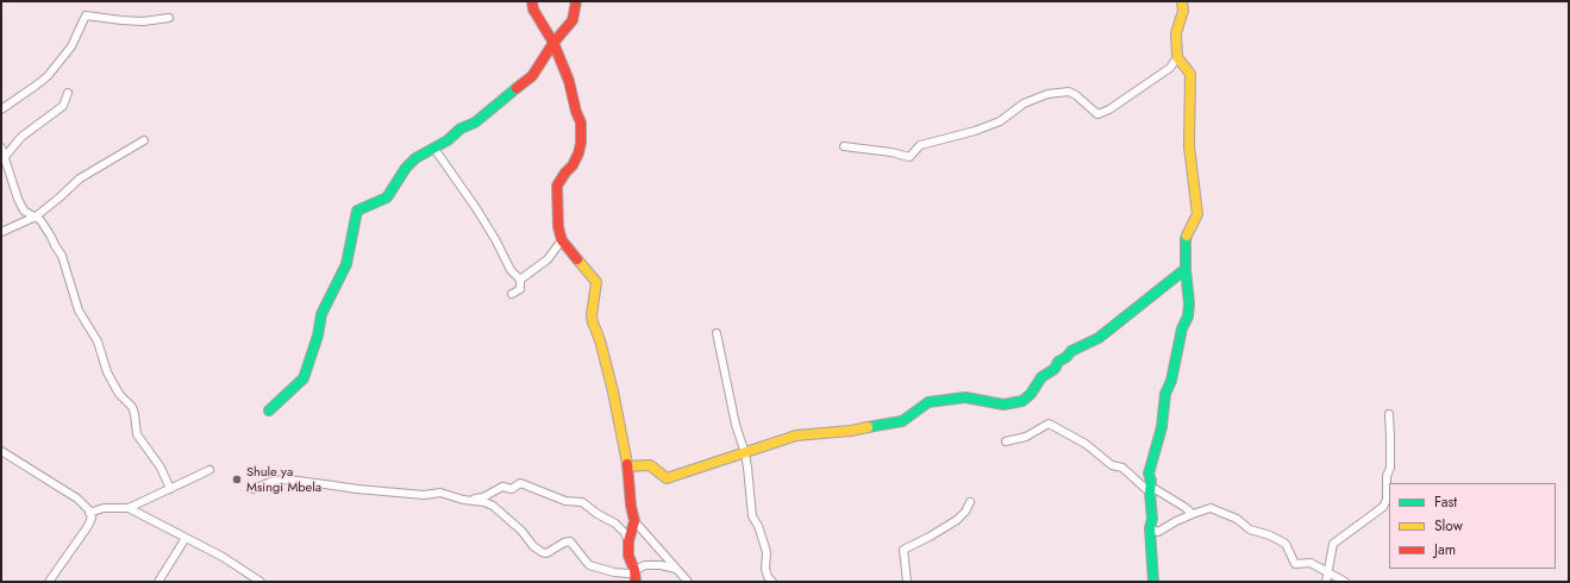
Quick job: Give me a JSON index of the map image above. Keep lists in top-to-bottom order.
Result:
{
  "places": ["Shule ya Msingi Mbela"],
  "legend": ["Fast", "Slow", "Jam"]
}
